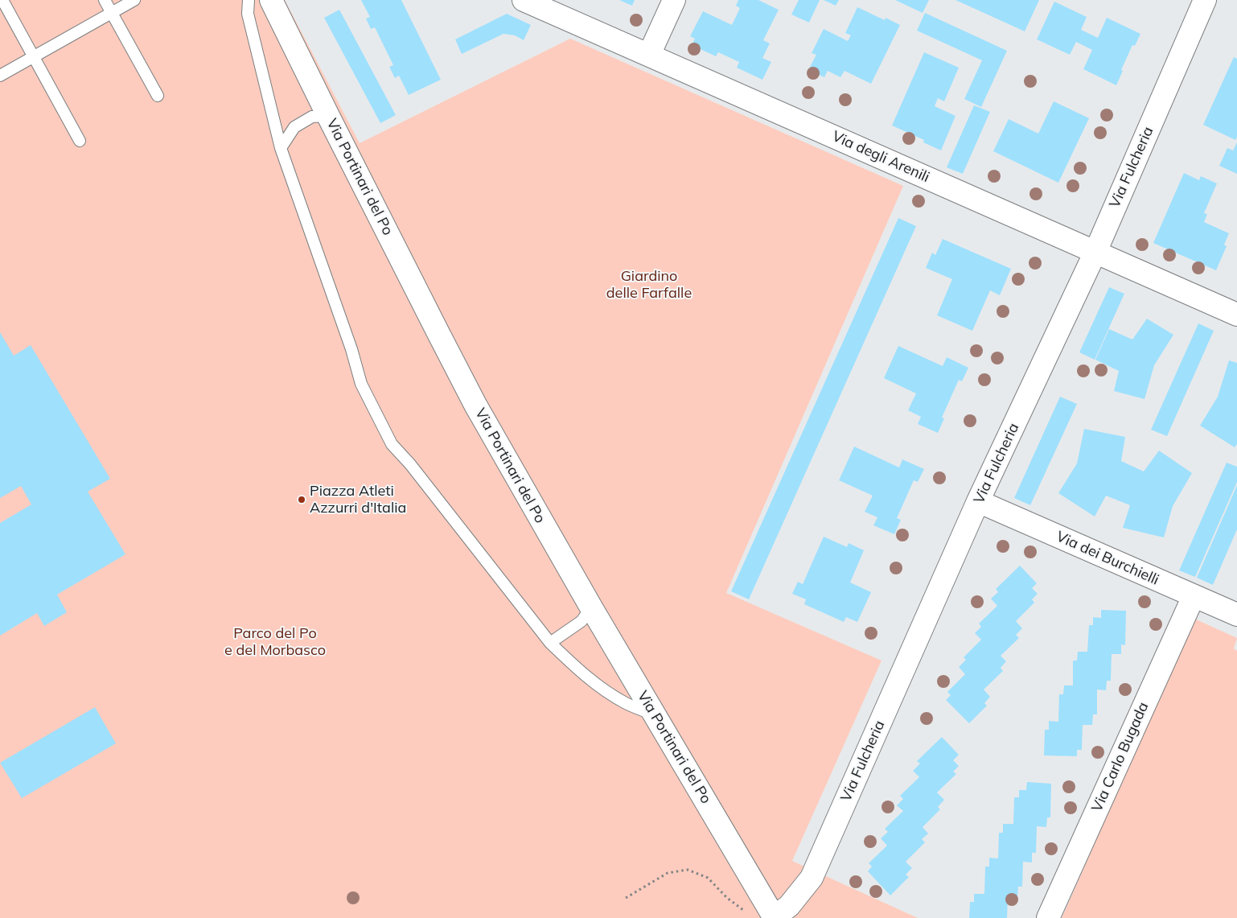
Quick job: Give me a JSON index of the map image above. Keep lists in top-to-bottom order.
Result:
{
  "streets": {
    "street": [
      "Via degli Arenili",
      "Via Fulcheria",
      "Via Portinari del Po",
      "Via dei Burchielli",
      "Via Carlo Bugada"
    ]
  },
  "crossings": [
    ["Via degli Arenili", "Via Fulcheria"],
    ["Via Fulcheria", "Via Portinari del Po"],
    ["Via Fulcheria", "Via dei Burchielli"],
    ["Via dei Burchielli", "Via Carlo Bugada"]
  ],
  "parks": ["Giardino delle Farfalle", "Parco del Po e del Morbasco"],
  "places": ["Piazza Atleti Azzurri d'Italia"]
}
